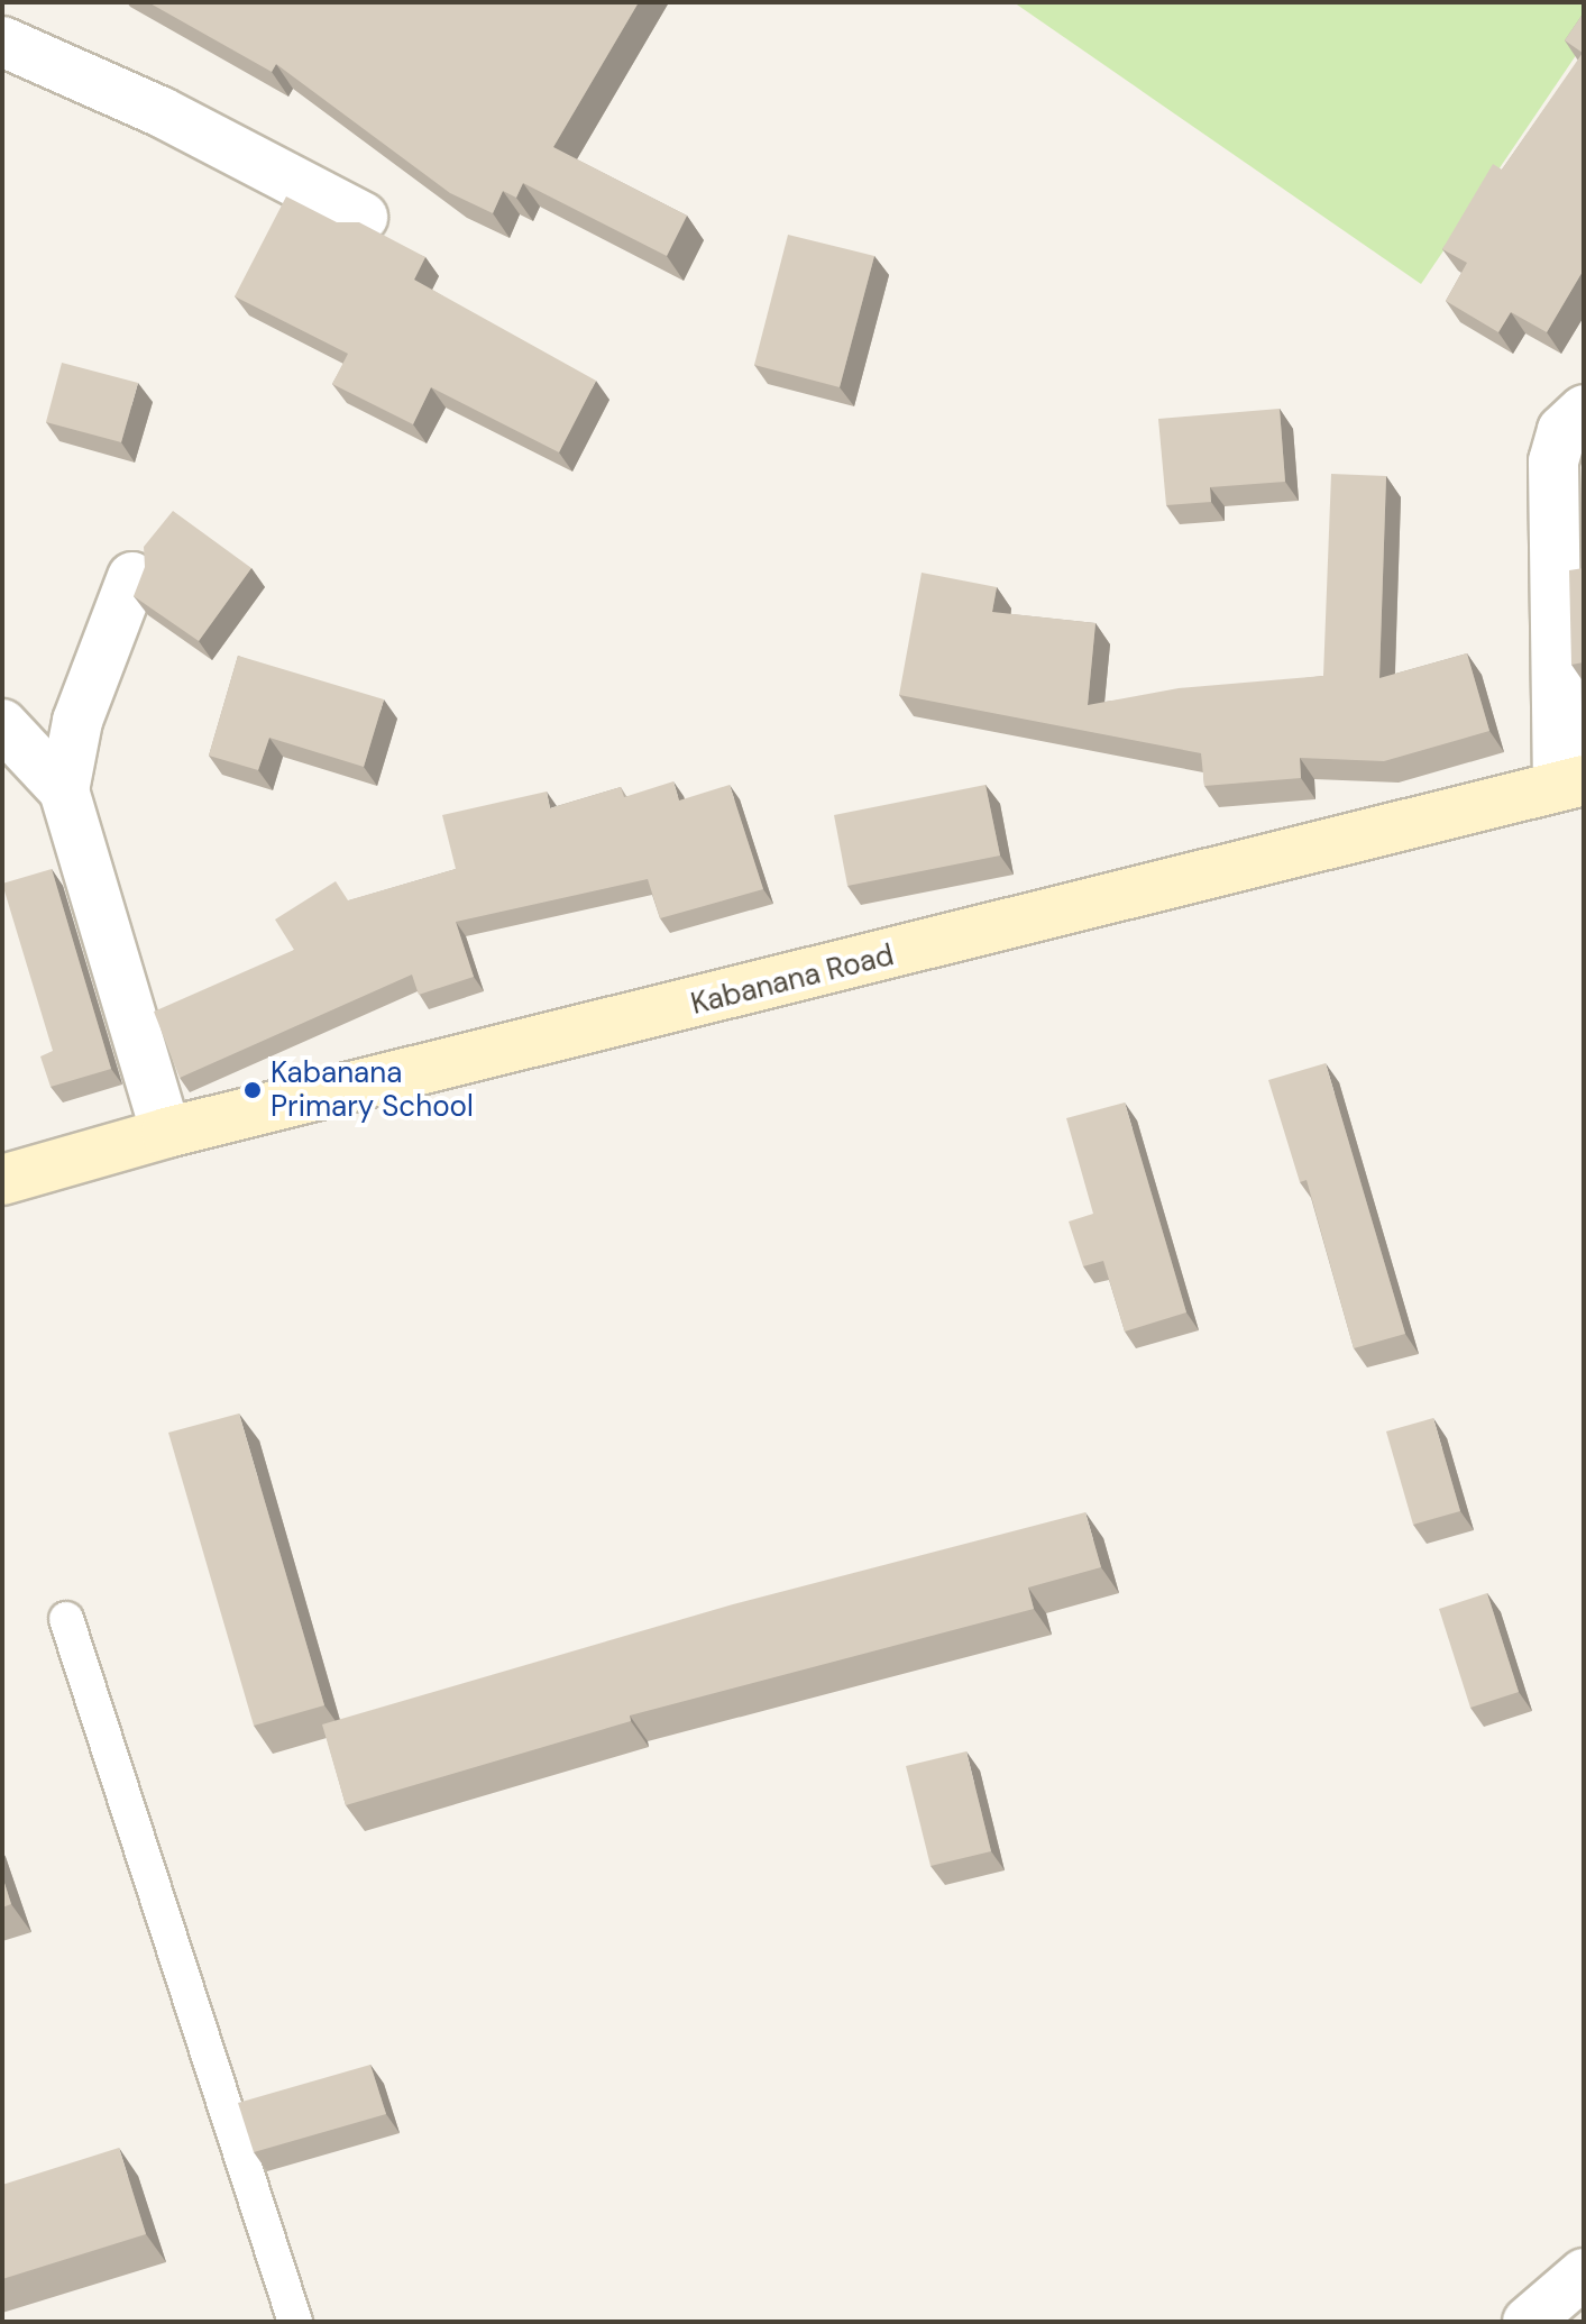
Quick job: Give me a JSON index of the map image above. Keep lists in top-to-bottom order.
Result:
{
  "streets": {
    "street": ["Kabanana Road"]
  },
  "places": ["Kabanana Primary School"]
}
